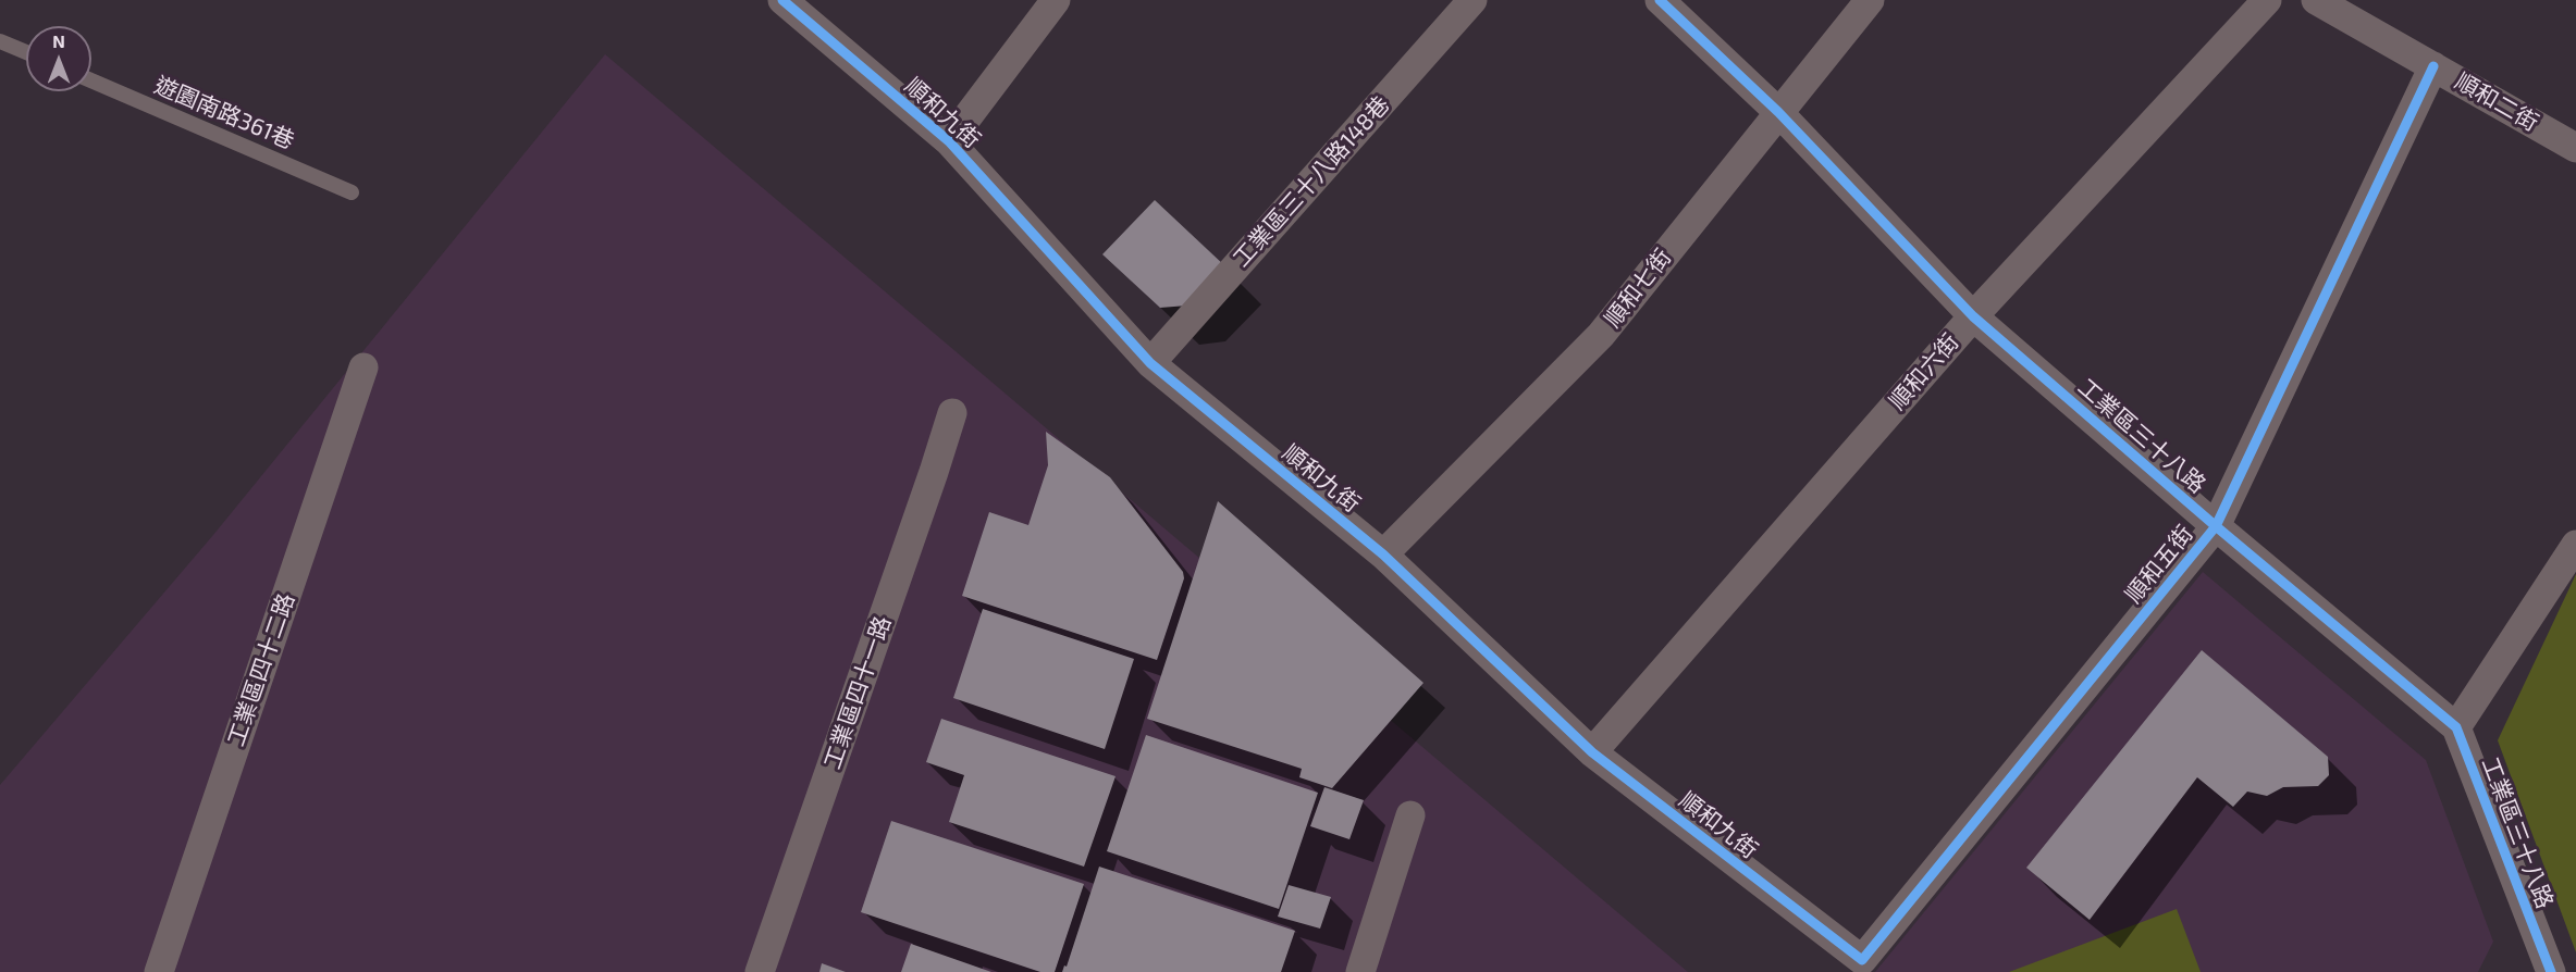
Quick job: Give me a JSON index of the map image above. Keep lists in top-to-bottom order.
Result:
{
  "streets": {
    "street": [
      "順和二街",
      "順和九街",
      "工業區三十八路148巷",
      "順和七街",
      "順和六街",
      "工業區三十八路",
      "順和五街",
      "工業區四十二路",
      "工業區四十一路"
    ],
    "lane": ["遊園南路361巷"]
  },
  "crossings": [
    ["順和二街", "順和五街"],
    ["順和九街", "工業區三十八路148巷"],
    ["順和九街", "順和七街"],
    ["順和九街", "順和六街"],
    ["順和九街", "順和五街"],
    ["順和七街", "工業區三十八路"],
    ["順和六街", "工業區三十八路"],
    ["工業區三十八路", "順和五街"]
  ],
  "north": "top"
}
